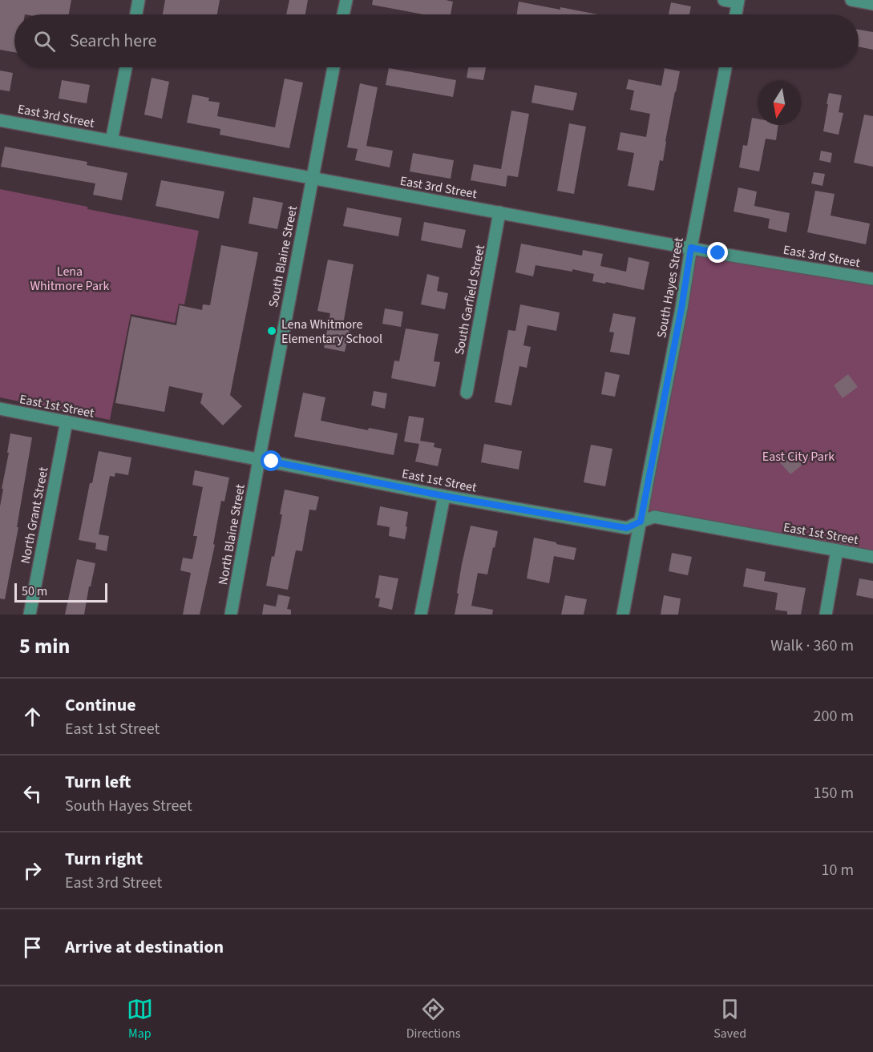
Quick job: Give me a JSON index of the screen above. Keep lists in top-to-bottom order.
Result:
{
  "streets": {
    "street": [
      "East 3rd Street",
      "South Blaine Street",
      "South Hayes Street",
      "South Garfield Street",
      "East 1st Street",
      "North Grant Street",
      "North Blaine Street"
    ]
  },
  "crossings": [
    ["East 3rd Street", "South Blaine Street"],
    ["East 3rd Street", "South Hayes Street"],
    ["East 3rd Street", "South Garfield Street"],
    ["South Blaine Street", "East 1st Street"],
    ["South Blaine Street", "North Blaine Street"],
    ["South Hayes Street", "East 1st Street"],
    ["East 1st Street", "North Grant Street"],
    ["East 1st Street", "North Blaine Street"]
  ],
  "parks": ["Lena Whitmore Park", "East City Park"],
  "places": ["Lena Whitmore Elementary School"],
  "scale_bar": "50 m",
  "north": "bottom",
  "page": {
    "search": "Search here",
    "scale": "50 m",
    "heading": ["5 min", "Walk · 360 m"],
    "list": [
      ["Continue", "East 1st Street", "200 m"],
      ["Turn left", "South Hayes Street", "150 m"],
      ["Turn right", "East 3rd Street", "10 m"],
      "Arrive at destination"
    ],
    "nav": ["Map", "Directions", "Saved"]
  }
}
